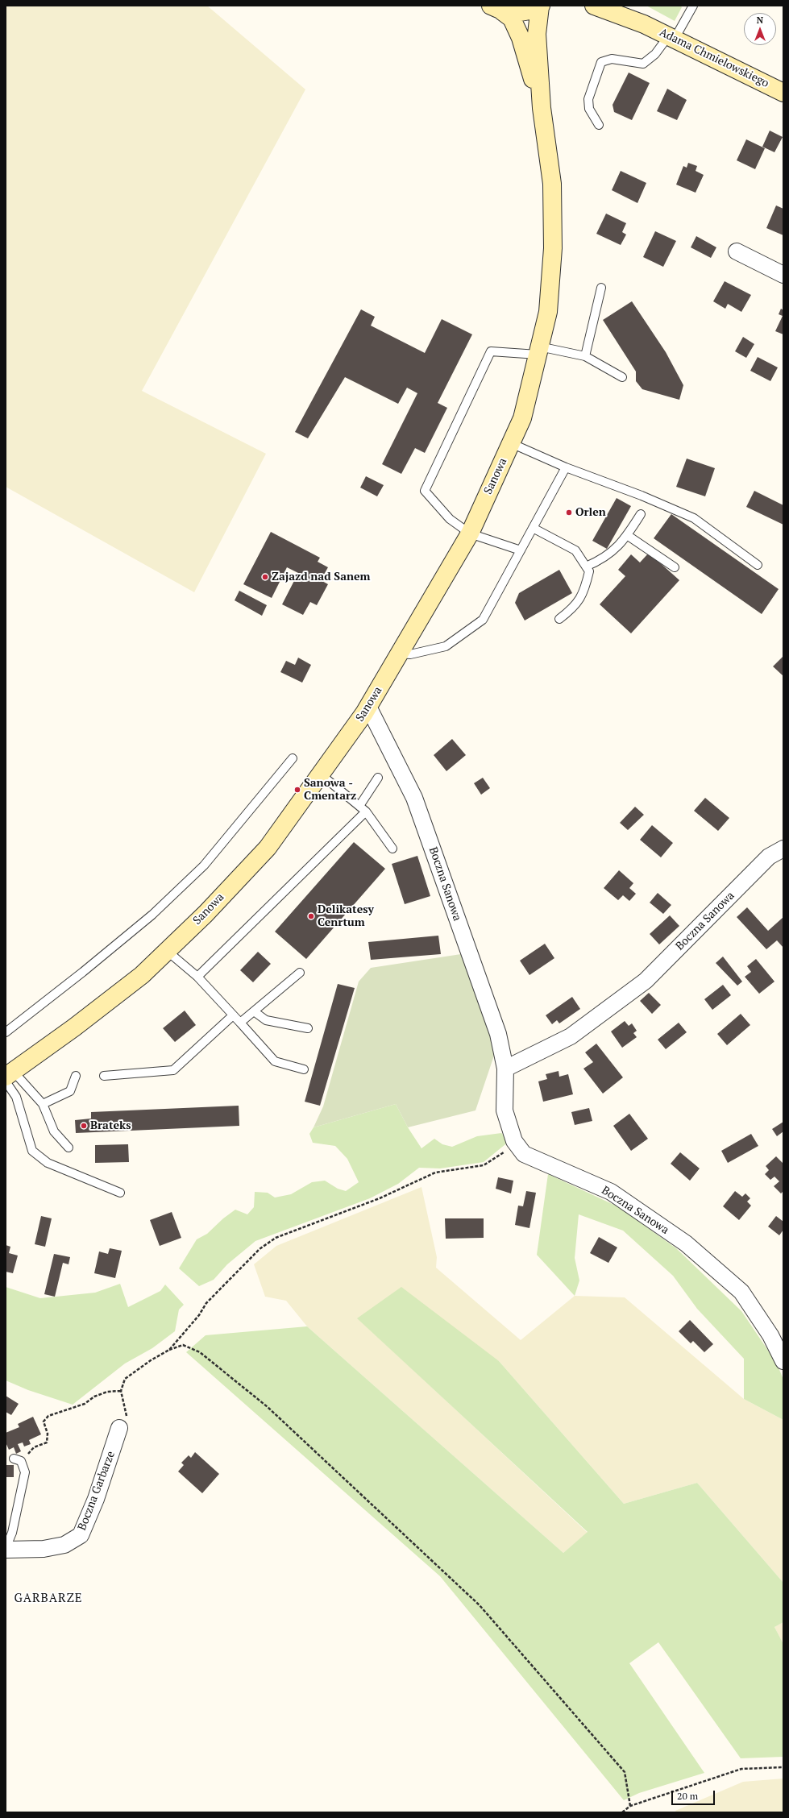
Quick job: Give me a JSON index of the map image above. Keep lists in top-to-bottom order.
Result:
{
  "streets": {
    "main road": ["Adama Chmielowskiego", "Sanowa"],
    "street": ["Boczna Sanowa", "Boczna Garbarze"]
  },
  "crossings": [
    ["Sanowa", "Boczna Sanowa"]
  ],
  "districts": ["GARBARZE"],
  "places": [
    "Orlen",
    "Zajazd nad Sanem",
    "Sanowa - Cmentarz",
    "Delikatesy Cenrtum",
    "Brateks"
  ],
  "scale_bar": "20 m",
  "north": "top"
}
